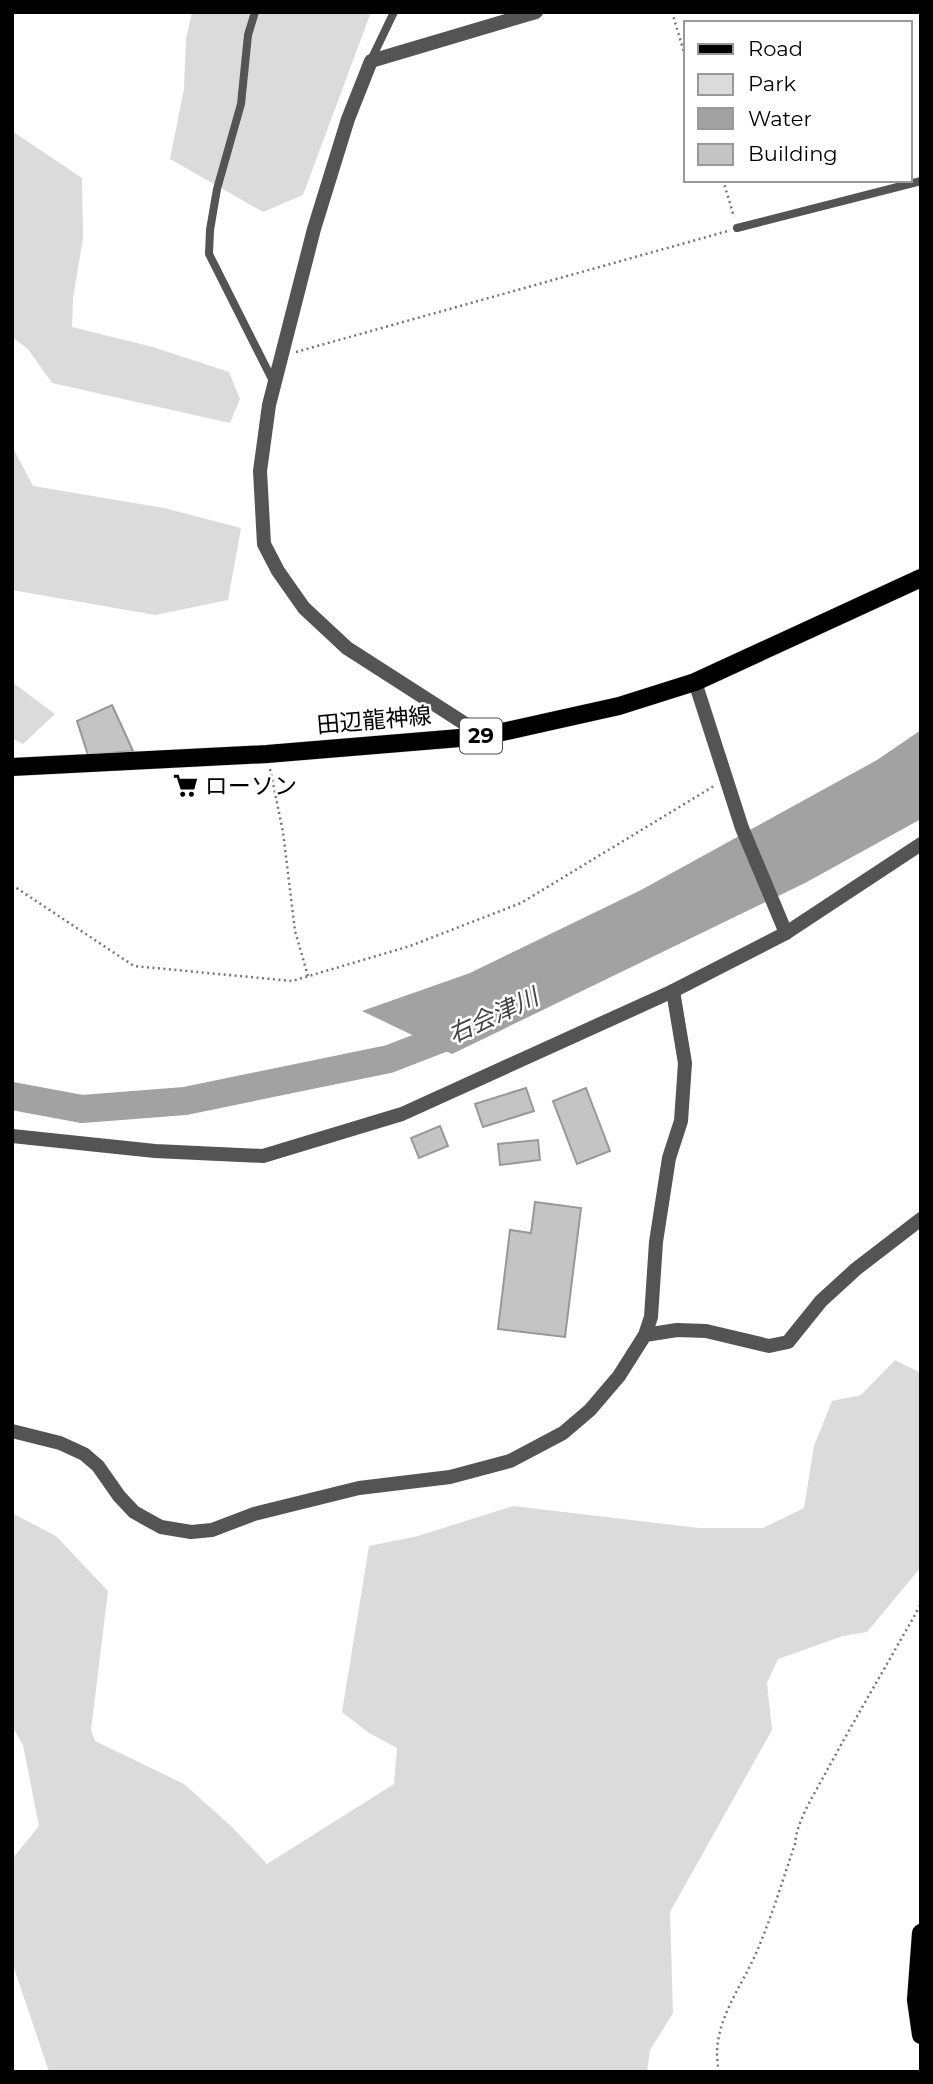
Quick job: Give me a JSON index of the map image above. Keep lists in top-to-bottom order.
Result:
{
  "streets": {
    "main road": ["田辺龍神線", "29"]
  },
  "water": ["右会津川"],
  "places": {
    "supermarket": ["ローソン"]
  },
  "legend": [
    "Road",
    "Park",
    "Water",
    "Building"
  ]
}
